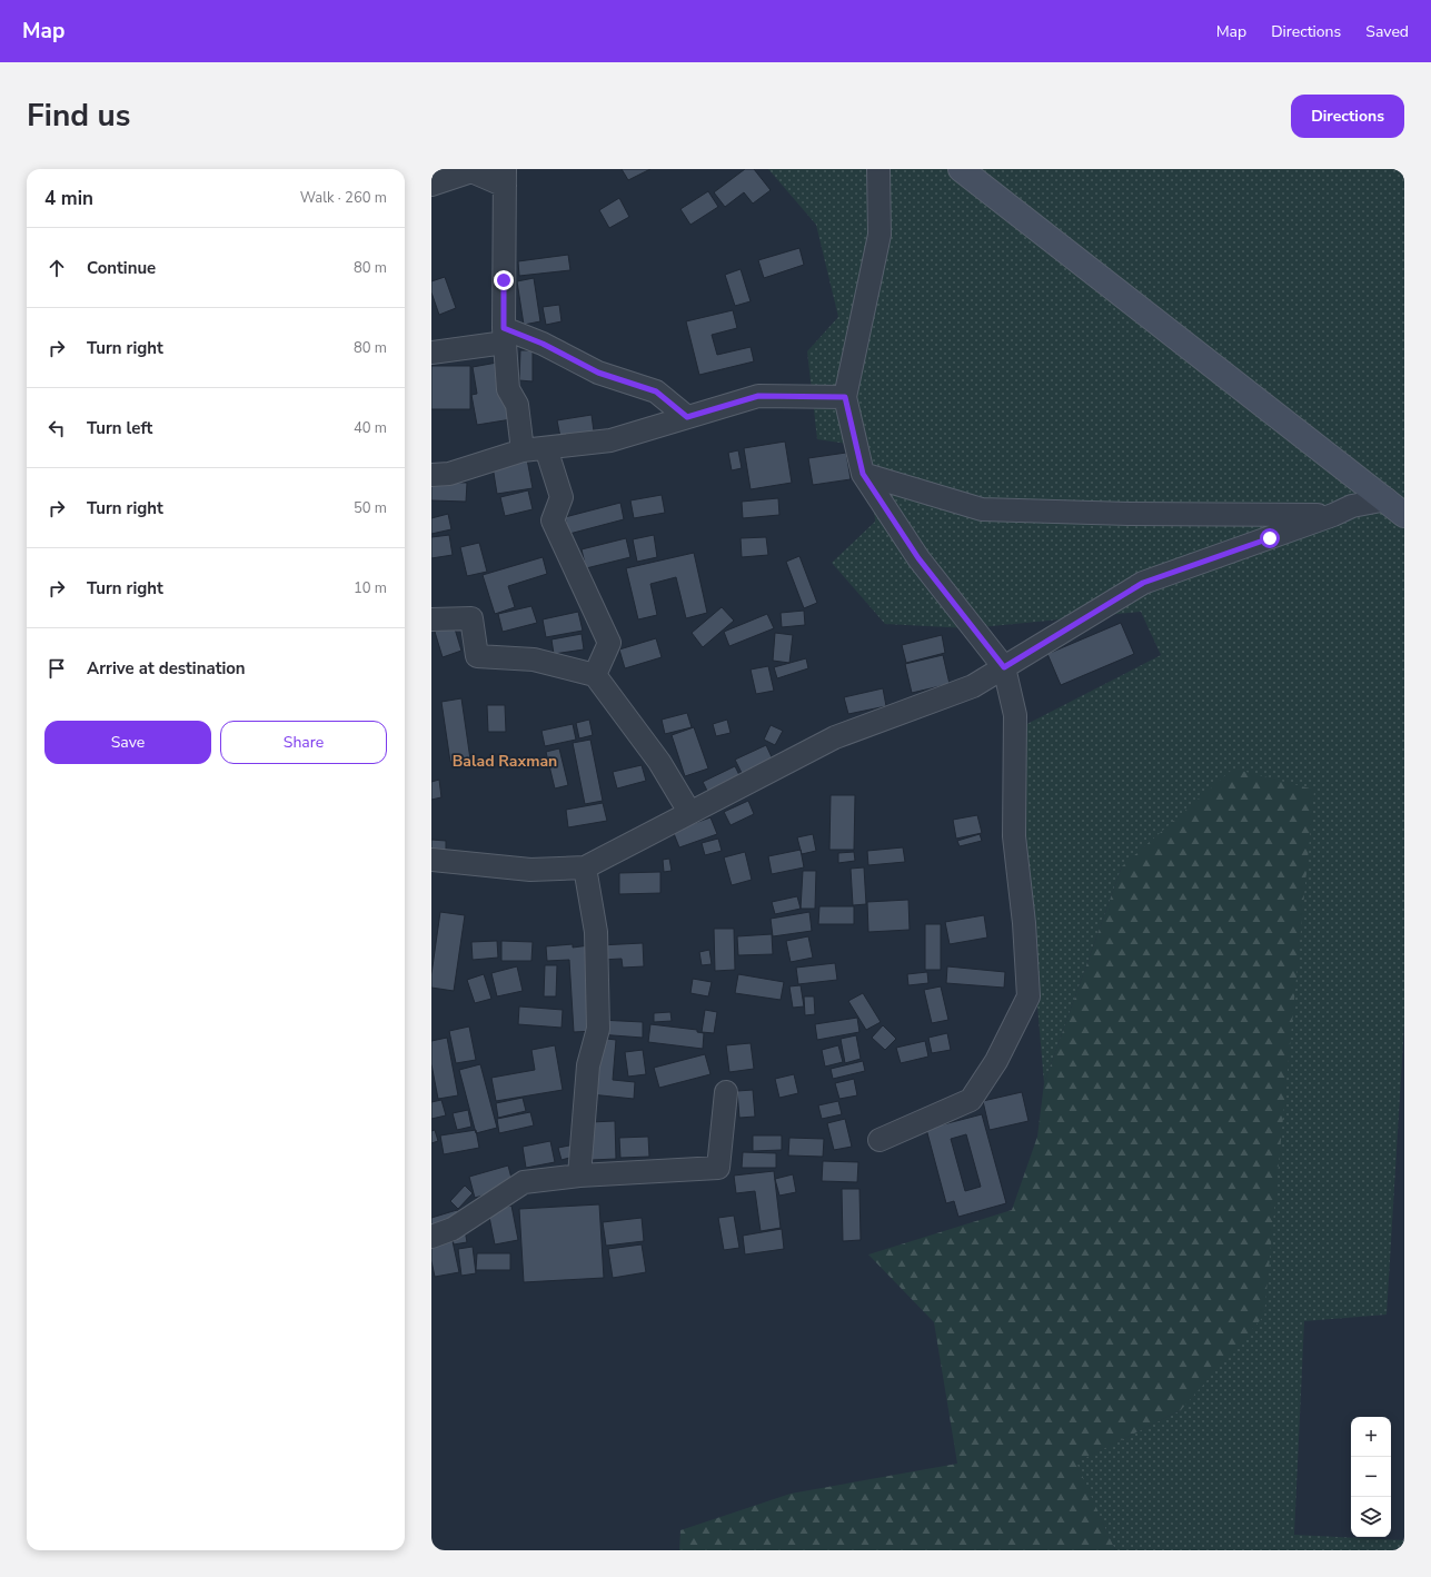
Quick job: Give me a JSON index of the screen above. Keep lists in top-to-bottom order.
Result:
{
  "districts": ["Balad Raxman"],
  "page": {
    "header": "Map",
    "nav": ["Map", "Directions", "Saved"],
    "title": "Find us",
    "buttons": [
      "Directions",
      ["Save", "Share"]
    ],
    "heading": ["4 min", "Walk · 260 m"],
    "list": [
      ["Continue", "80 m"],
      ["Turn right", "80 m"],
      ["Turn left", "40 m"],
      ["Turn right", "50 m"],
      ["Turn right", "10 m"],
      "Arrive at destination"
    ],
    "map_buttons": ["+", "−"]
  }
}
